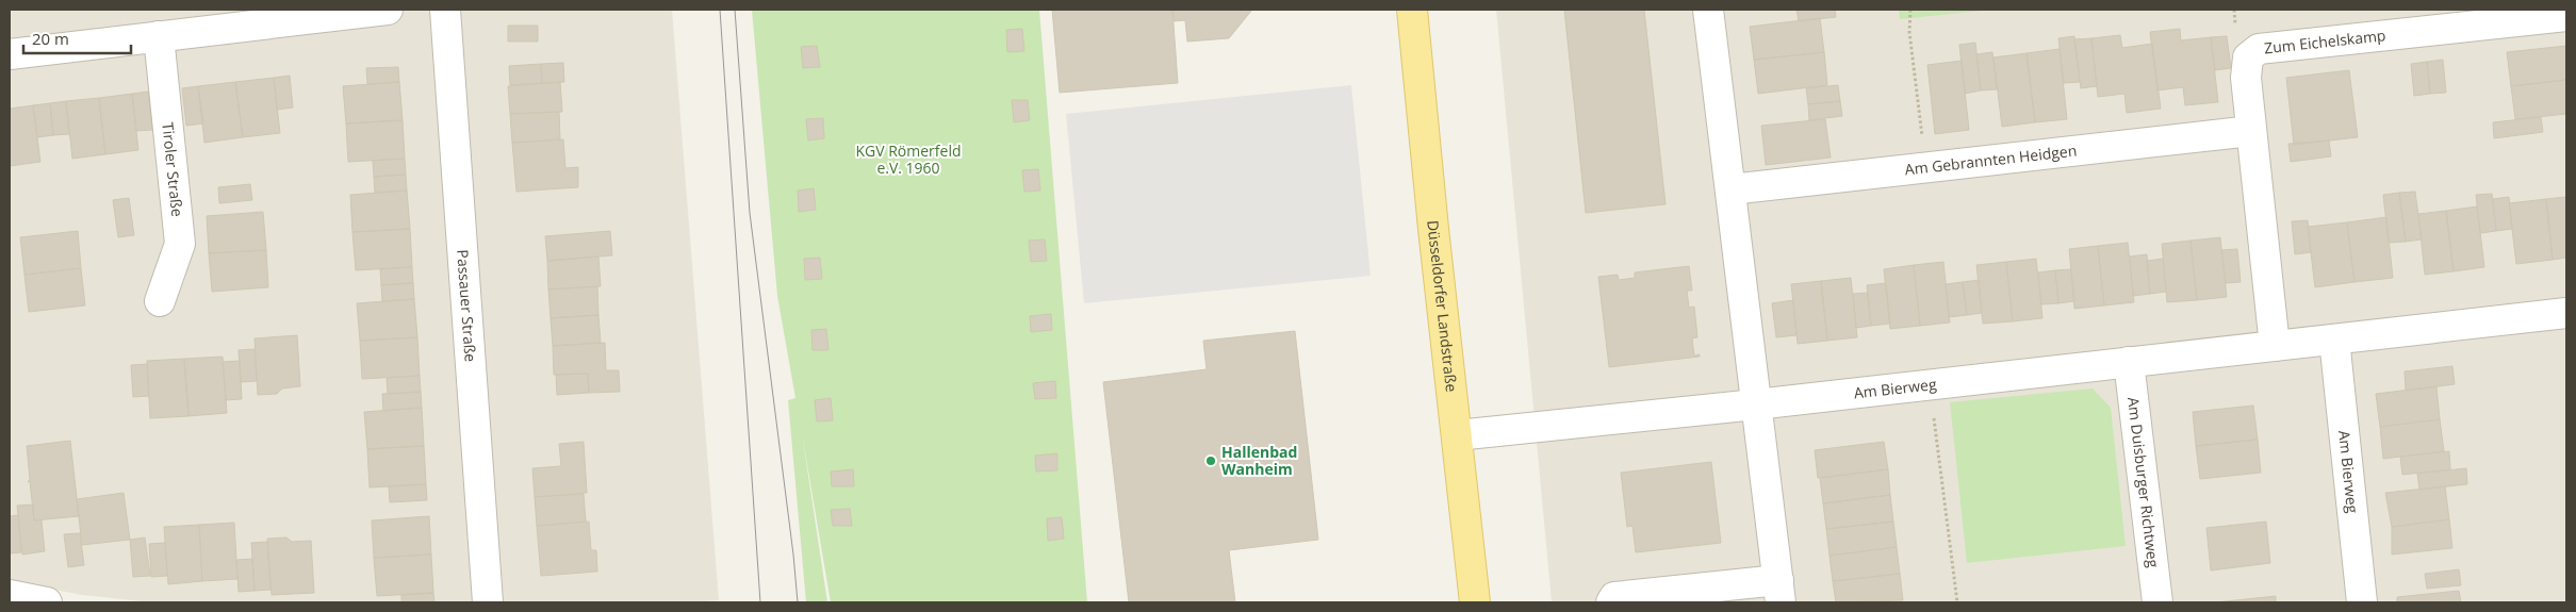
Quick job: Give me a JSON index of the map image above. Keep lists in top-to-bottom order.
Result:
{
  "streets": {
    "main road": ["Düsseldorfer Landstraße"],
    "street": [
      "Zum Eichelskamp",
      "Am Gebrannten Heidgen",
      "Tiroler Straße",
      "Passauer Straße",
      "Am Bierweg",
      "Am Duisburger Richtweg"
    ]
  },
  "crossings": [
    ["Zum Eichelskamp", "Am Gebrannten Heidgen"],
    ["Zum Eichelskamp", "Am Bierweg"],
    ["Düsseldorfer Landstraße", "Am Bierweg"],
    ["Am Bierweg", "Am Duisburger Richtweg"]
  ],
  "parks": ["KGV Römerfeld e.V. 1960"],
  "places": ["Hallenbad Wanheim"],
  "scale_bar": "20 m"
}
